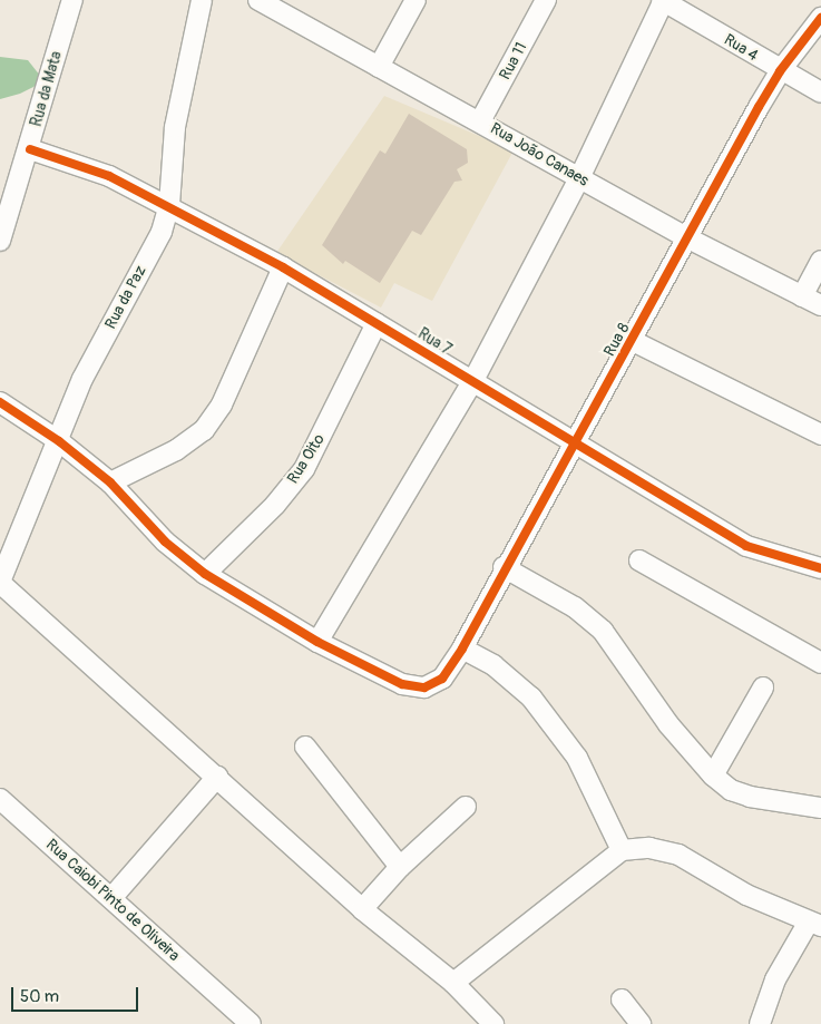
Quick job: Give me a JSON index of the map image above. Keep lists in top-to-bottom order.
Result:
{
  "streets": {
    "street": [
      "Rua 4",
      "Rua 11",
      "Rua da Mata",
      "Rua João Canaes",
      "Rua da Paz",
      "Rua 8",
      "Rua 7",
      "Rua Oito",
      "Rua Caiobi Pinto de Oliveira"
    ]
  },
  "crossings": [
    ["Rua 4", "Rua 8"],
    ["Rua 11", "Rua João Canaes"],
    ["Rua da Mata", "Rua 7"],
    ["Rua João Canaes", "Rua 8"],
    ["Rua da Paz", "Rua 7"],
    ["Rua 8", "Rua 7"],
    ["Rua 7", "Rua Oito"]
  ],
  "scale_bar": "50 m"
}
